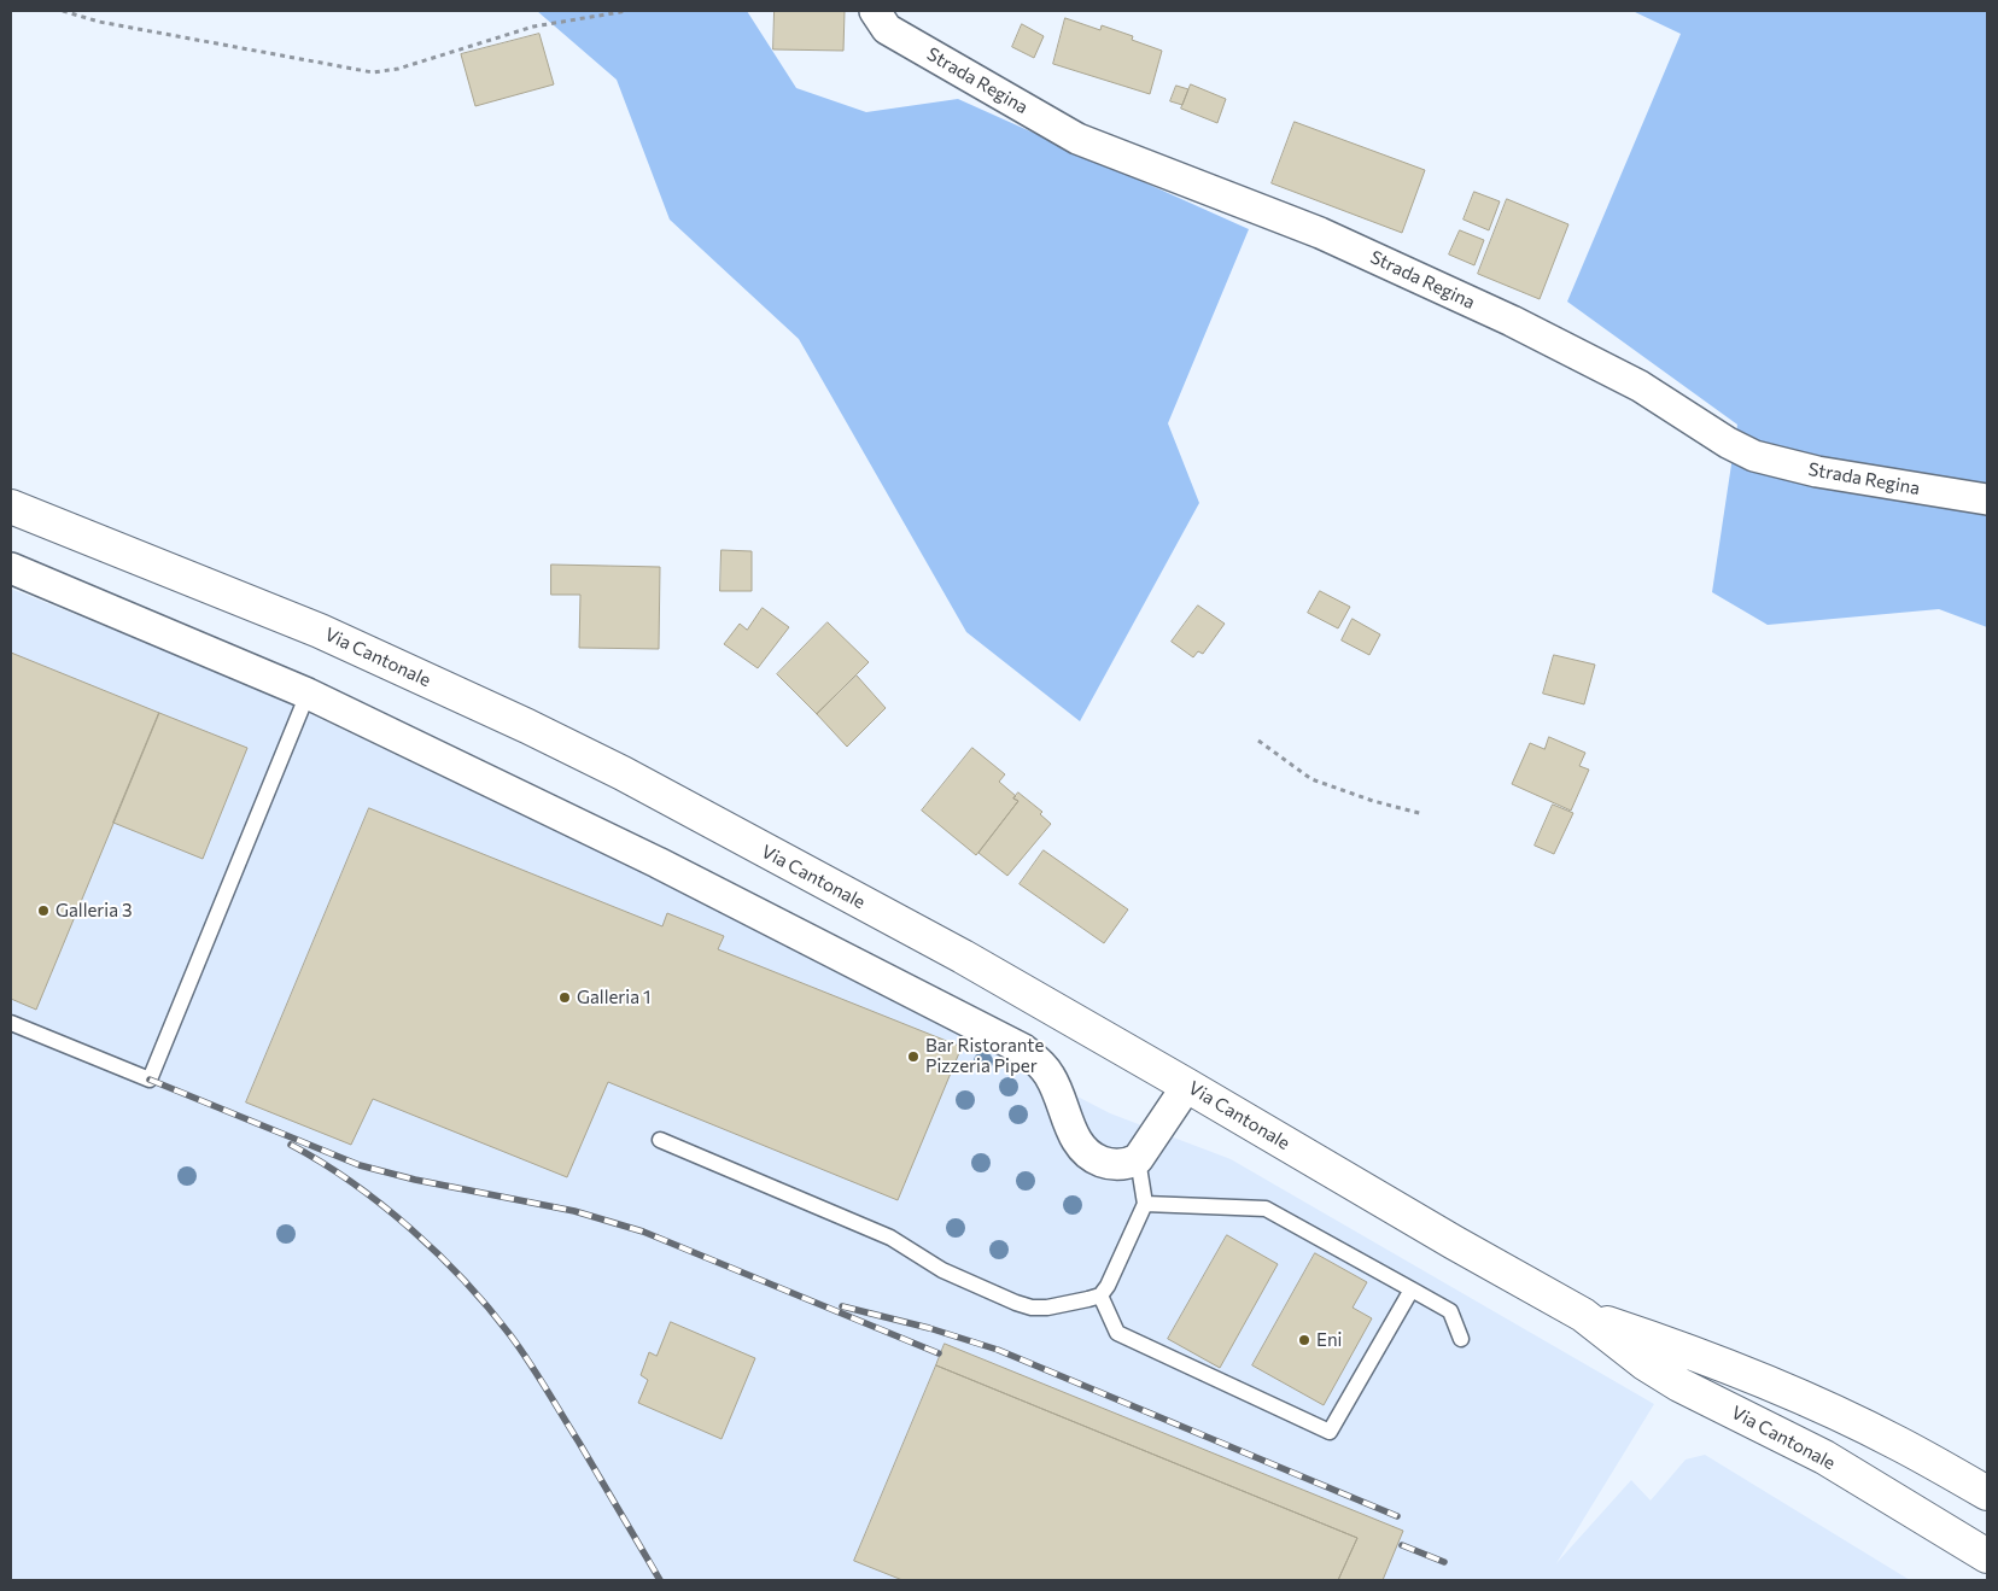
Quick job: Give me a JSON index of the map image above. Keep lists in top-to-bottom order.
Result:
{
  "streets": {
    "main road": ["Via Cantonale"],
    "street": ["Strada Regina"]
  },
  "places": [
    "Galleria 3",
    "Galleria 1",
    "Bar Ristorante Pizzeria Piper",
    "Eni"
  ]
}
